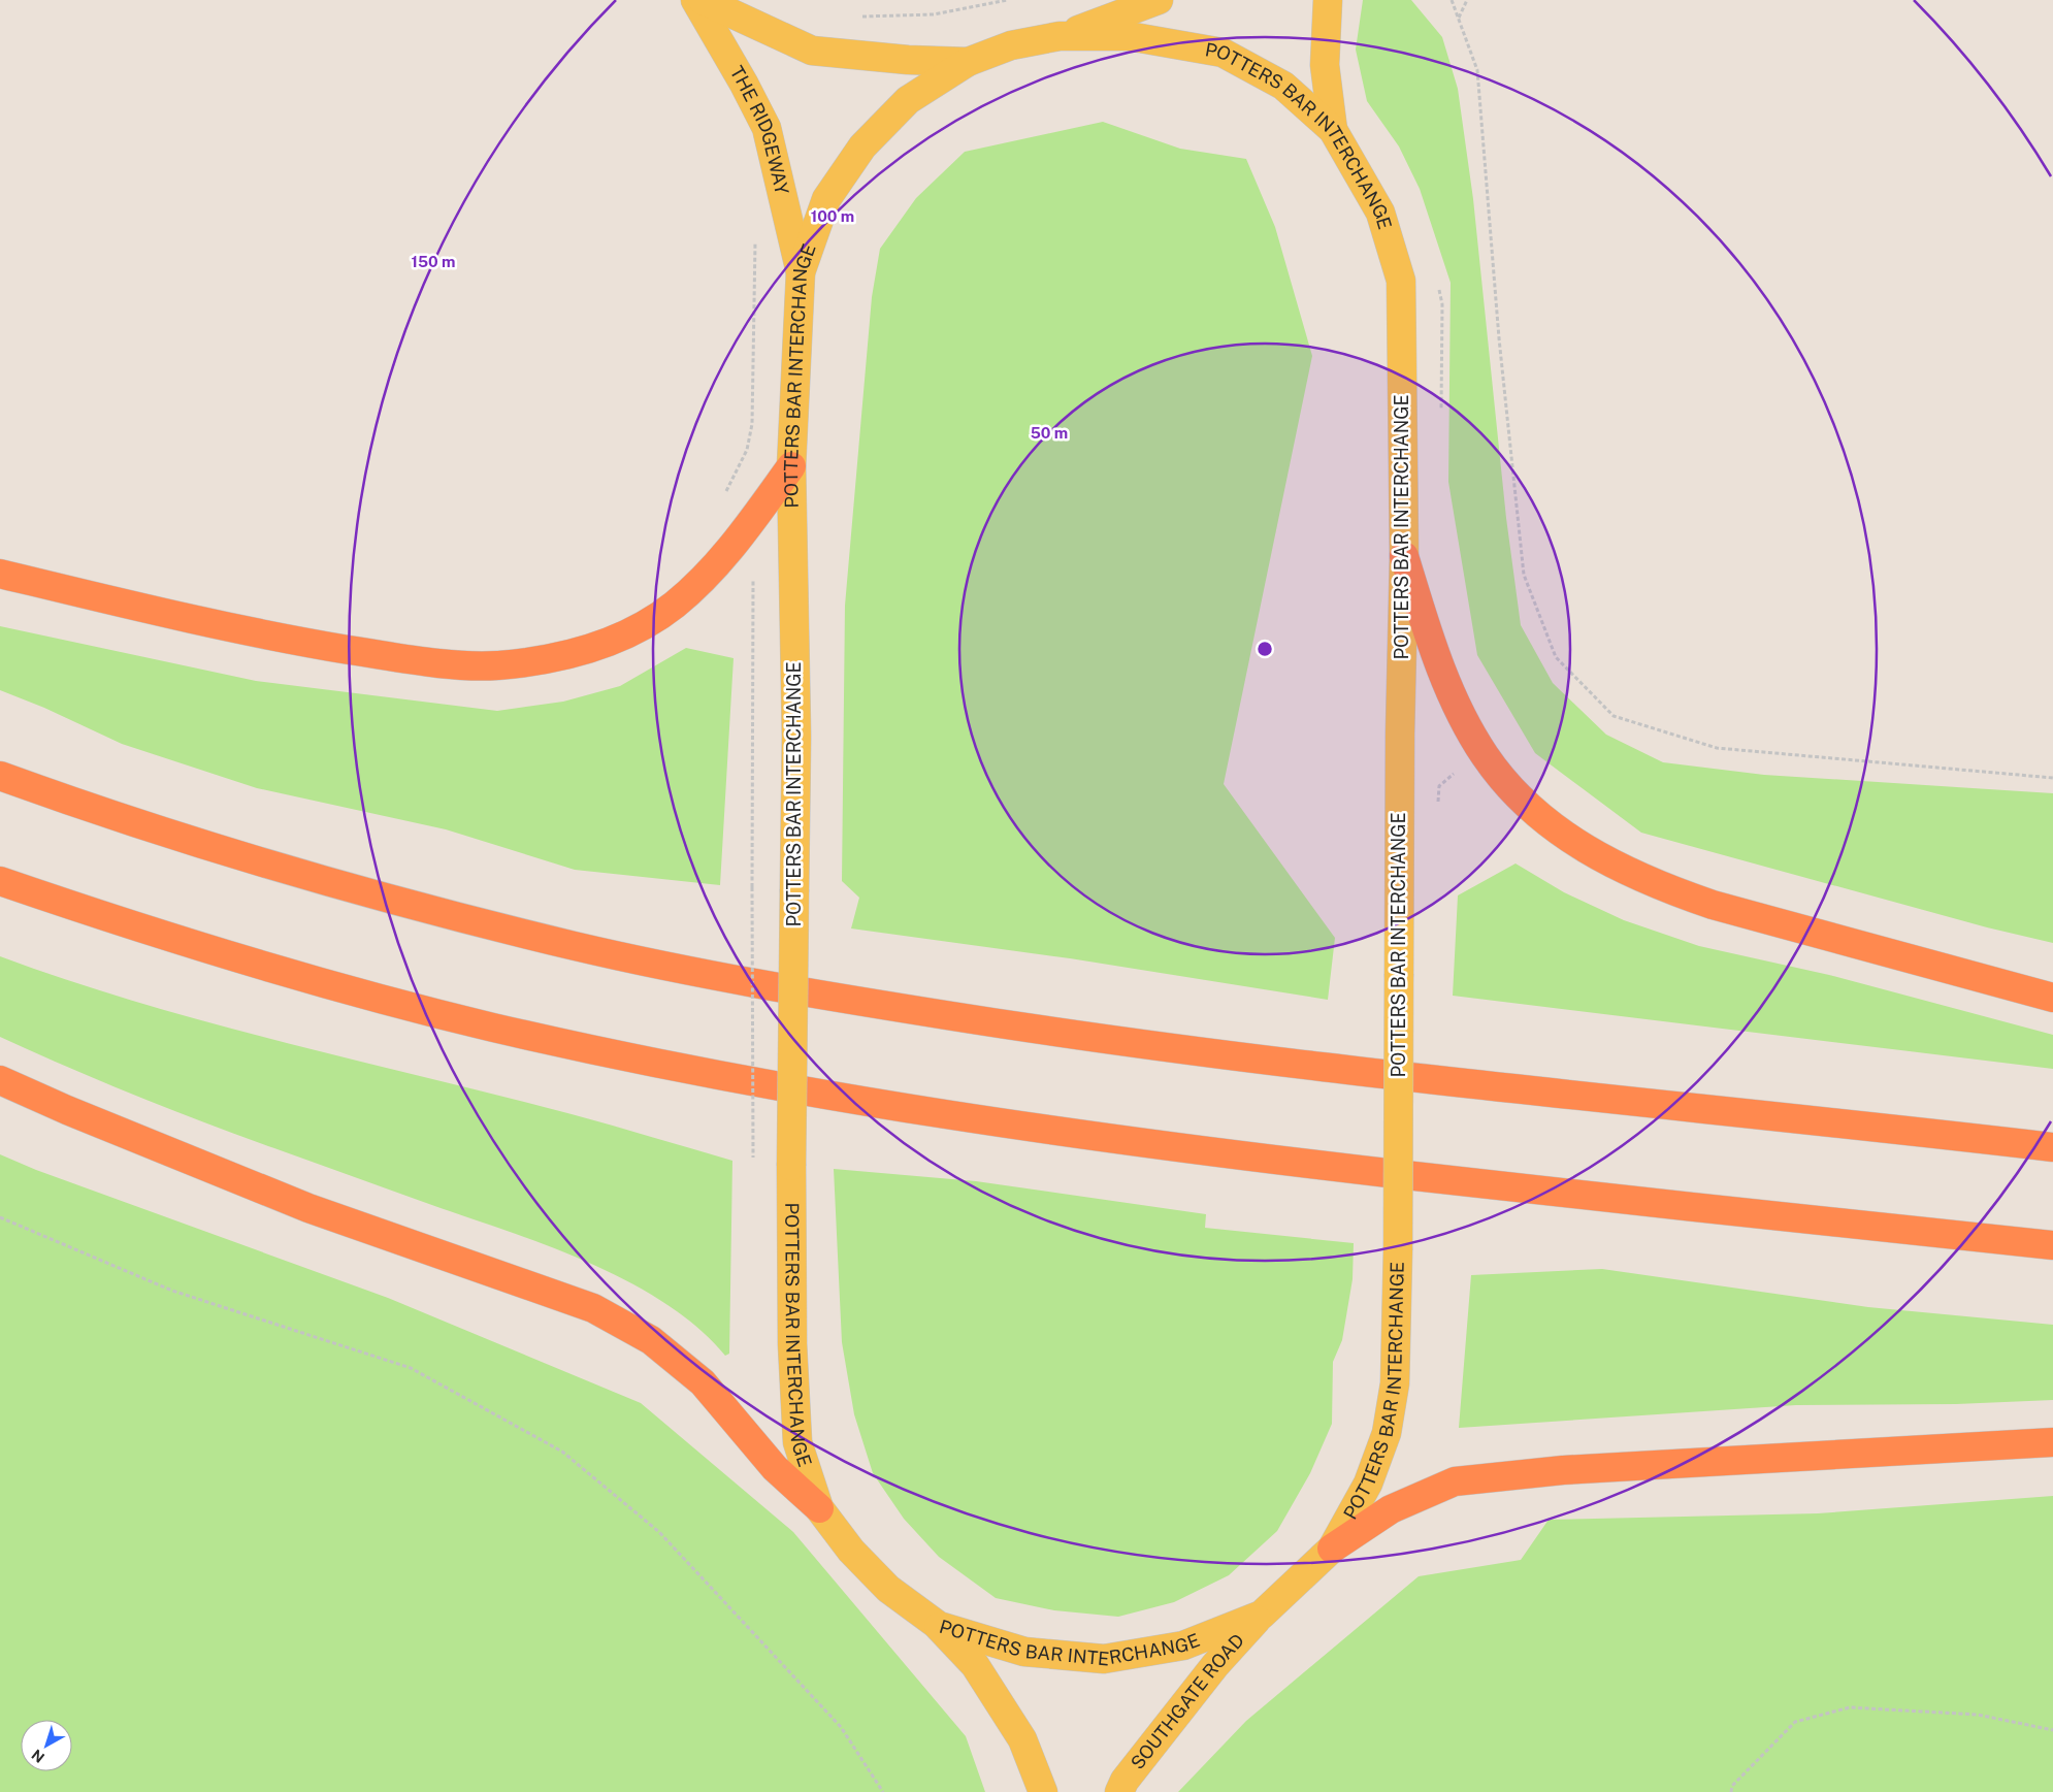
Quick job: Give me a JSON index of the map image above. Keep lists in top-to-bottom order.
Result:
{
  "streets": {
    "main road": ["THE RIDGEWAY", "POTTERS BAR INTERCHANGE", "SOUTHGATE ROAD"]
  },
  "crossings": [
    ["THE RIDGEWAY", "POTTERS BAR INTERCHANGE"],
    ["POTTERS BAR INTERCHANGE", "SOUTHGATE ROAD"]
  ],
  "north": "bottom left",
  "rings": ["100 m", "150 m", "50 m"]
}
